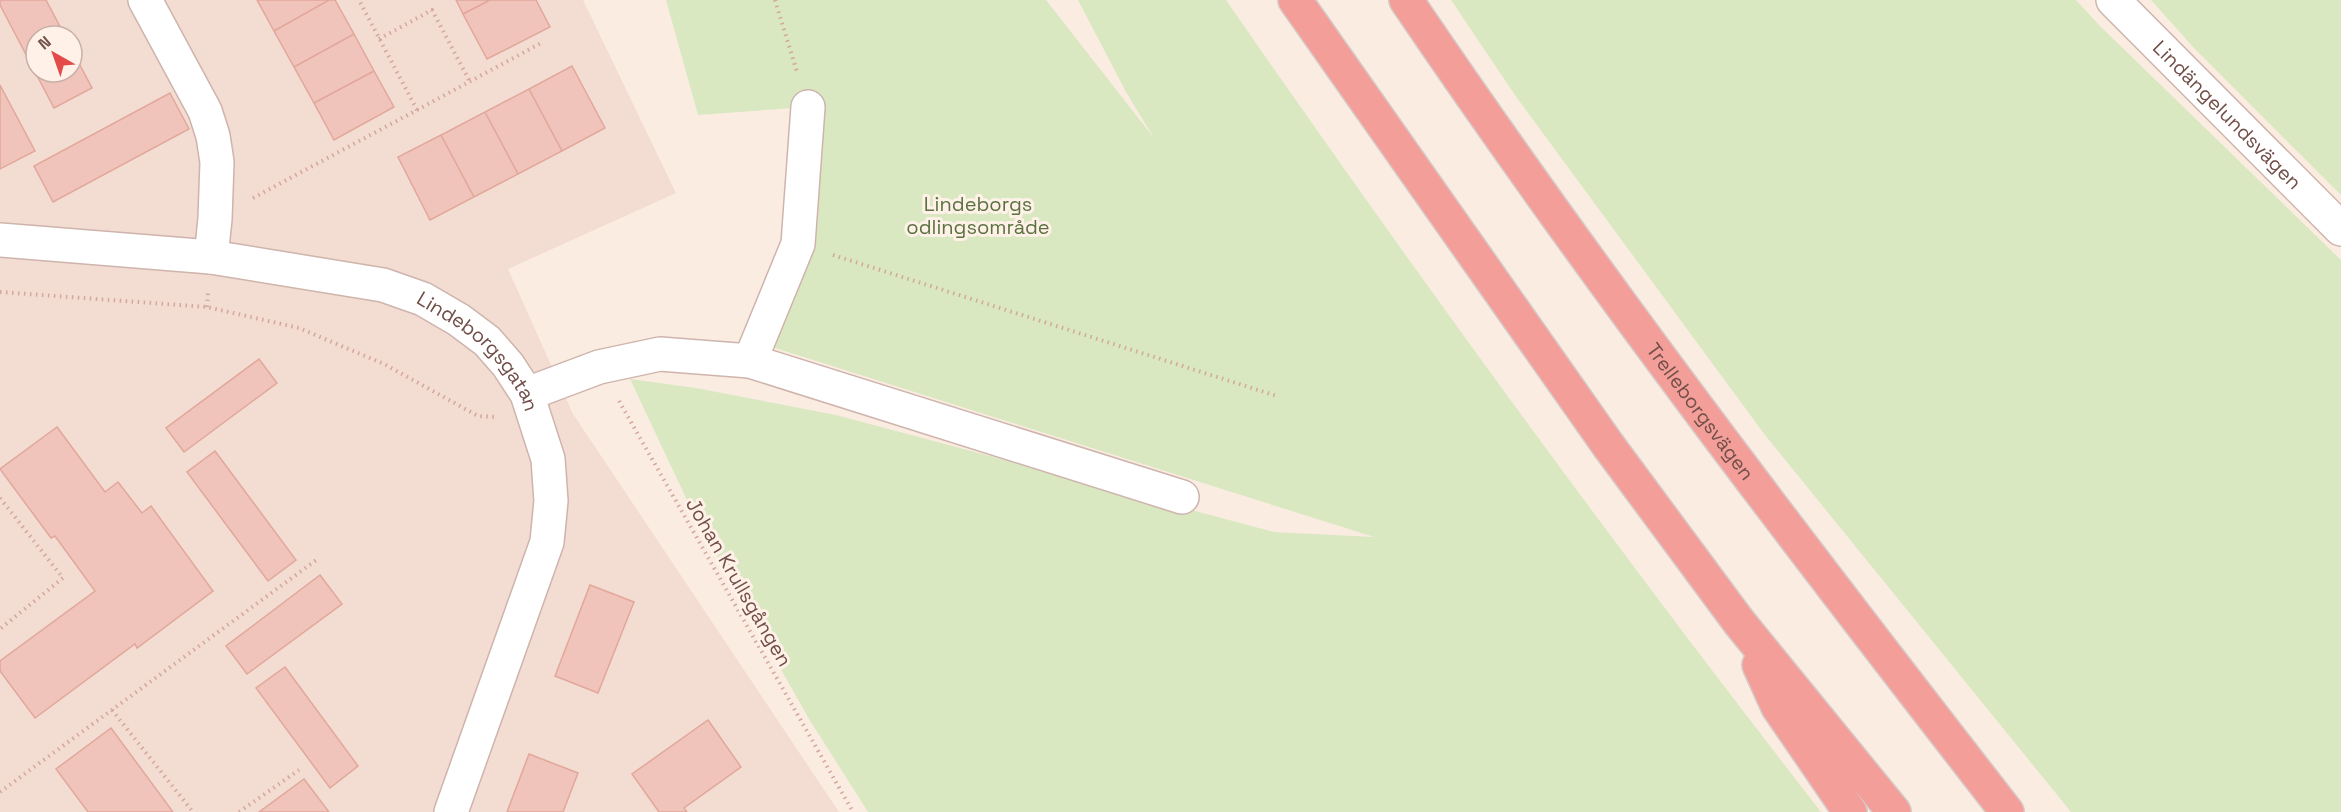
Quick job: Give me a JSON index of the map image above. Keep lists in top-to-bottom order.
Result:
{
  "streets": {
    "highway": ["Trelleborgsvägen"],
    "street": ["Lindängelundsvägen", "Lindeborgsgatan"],
    "path": ["Johan Krullsgången"]
  },
  "parks": ["Lindeborgs odlingsområde"],
  "north": "top left"
}
